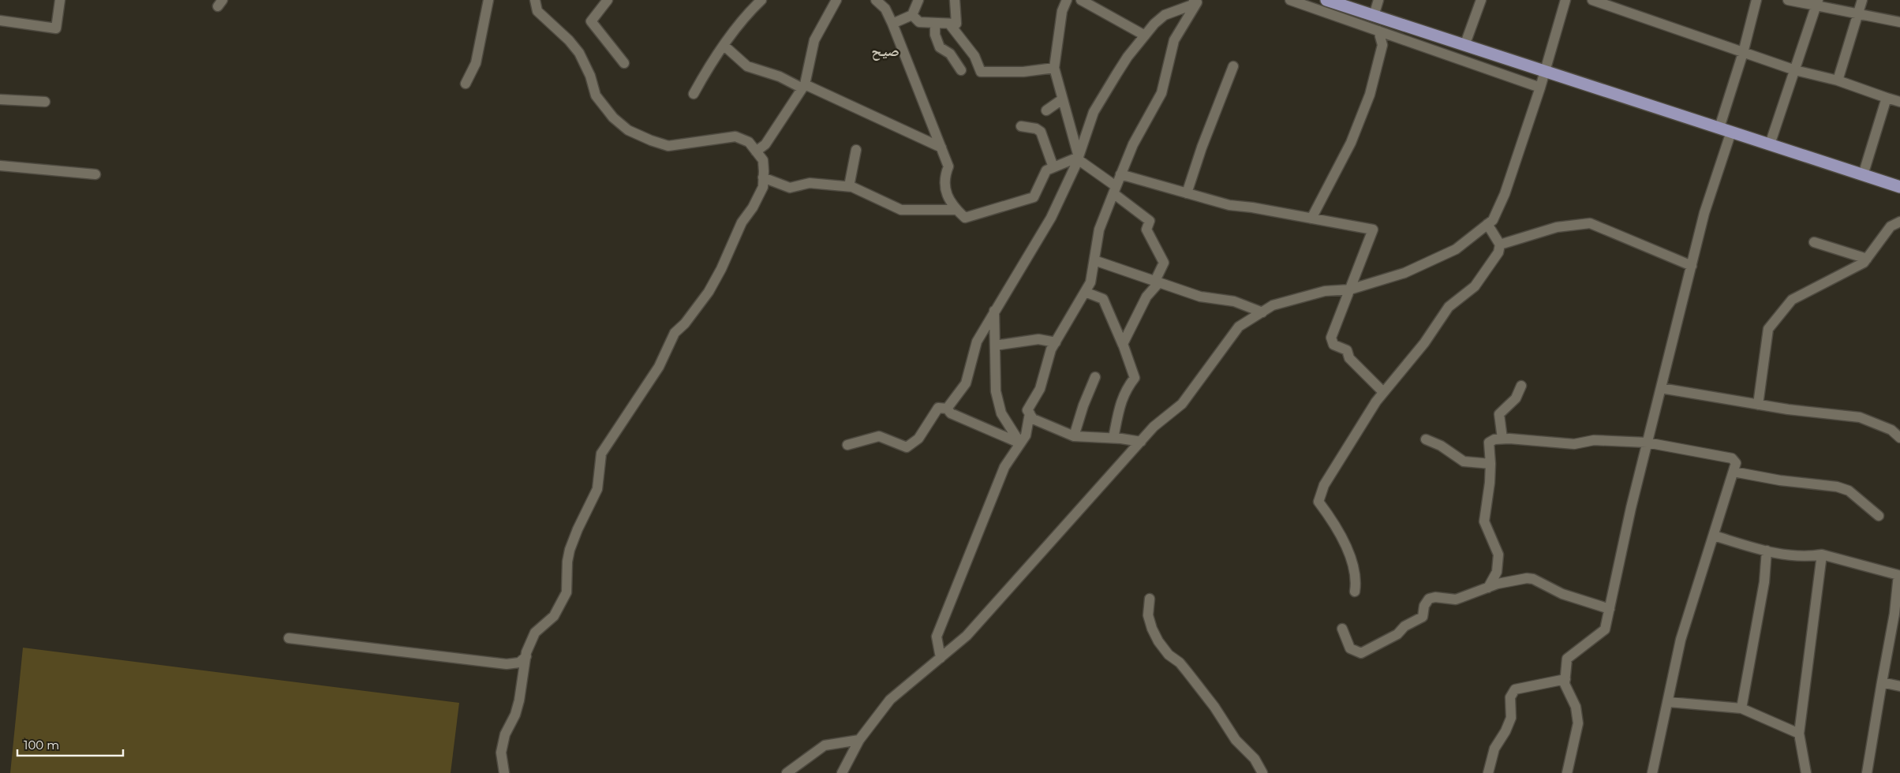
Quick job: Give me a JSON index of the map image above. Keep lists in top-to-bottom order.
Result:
{
  "districts": ["صيح"],
  "scale_bar": "100 m"
}
